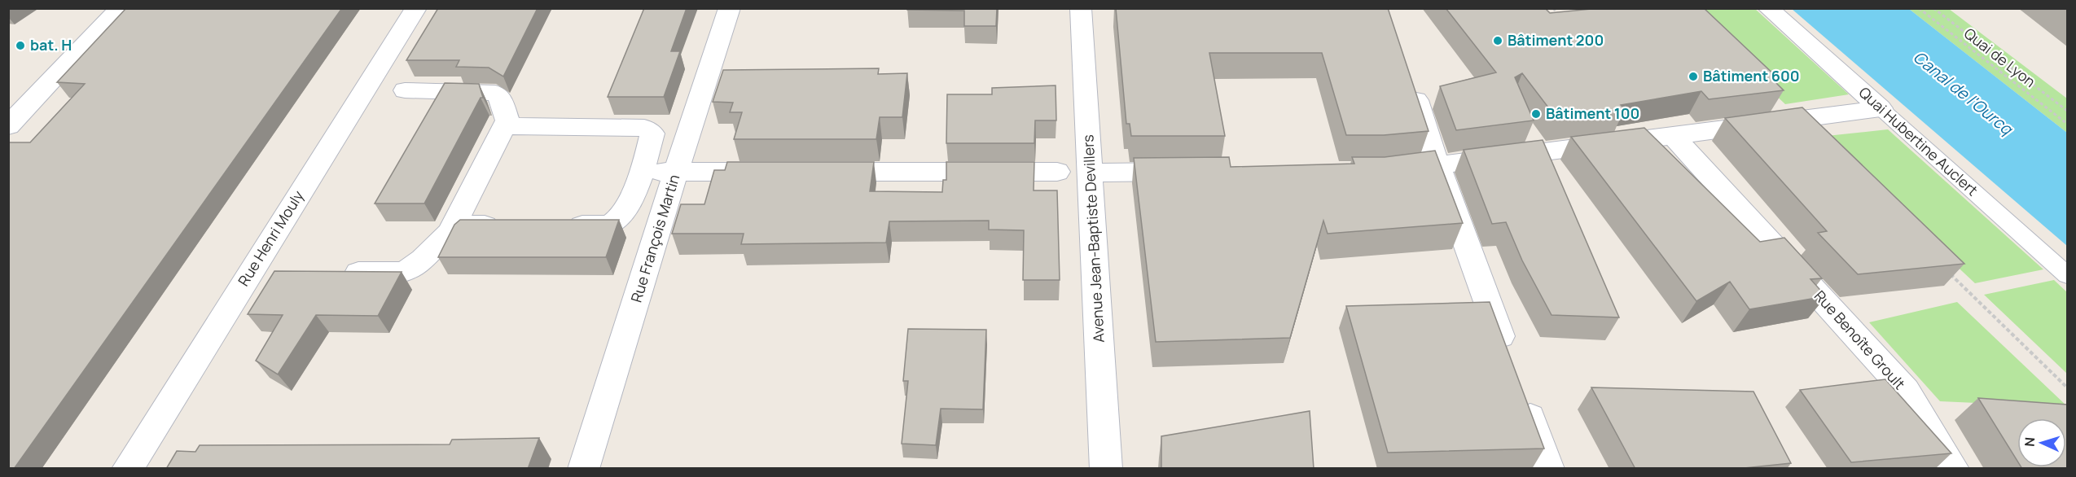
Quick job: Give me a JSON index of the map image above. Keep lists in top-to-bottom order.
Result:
{
  "streets": {
    "street": [
      "Quai Hubertine Auclert",
      "Rue Henri Mouly",
      "Rue François Martin",
      "Avenue Jean-Baptiste Devillers",
      "Rue Benoîte Groult"
    ],
    "path": ["Quai de Lyon"]
  },
  "water": ["Canal de l'Ourcq"],
  "places": [
    "Bâtiment 200",
    "bat. H",
    "Bâtiment 600",
    "Bâtiment 100"
  ],
  "north": "left"
}
